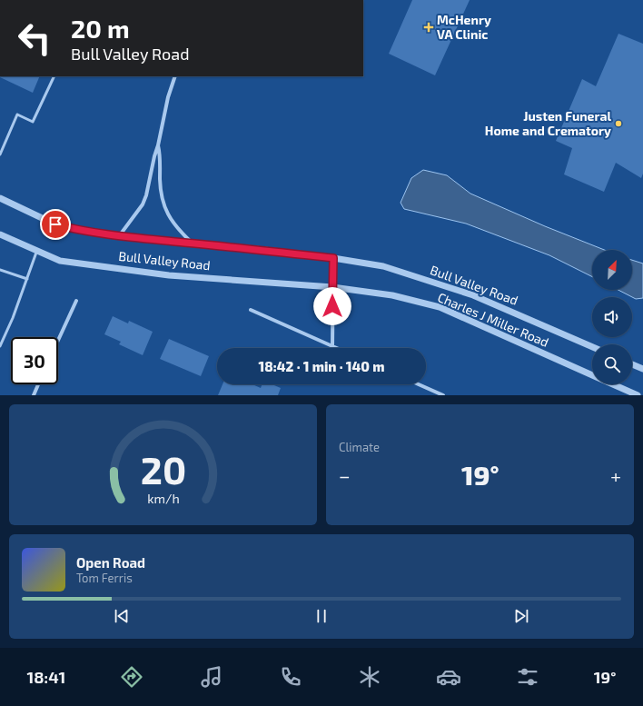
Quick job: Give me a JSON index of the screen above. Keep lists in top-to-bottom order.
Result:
{
  "streets": {
    "street": ["Bull Valley Road", "Charles J Miller Road"]
  },
  "crossings": [
    ["Bull Valley Road", "Charles J Miller Road"]
  ],
  "places": {
    "health": ["McHenry VA Clinic"],
    "other": ["Justen Funeral Home and Crematory"]
  },
  "north": "top right",
  "page": {
    "turn": ["20 m", "Bull Valley Road"],
    "limit": "30",
    "trip": "18:42 · 1 min · 140 m",
    "tile": "Climate",
    "heat": ["−", "19°", "+"],
    "song": ["Open Road", "Tom Ferris"],
    "tabs": ["18:41", "19°"],
    "gauge": ["20", "km/h"]
  }
}
